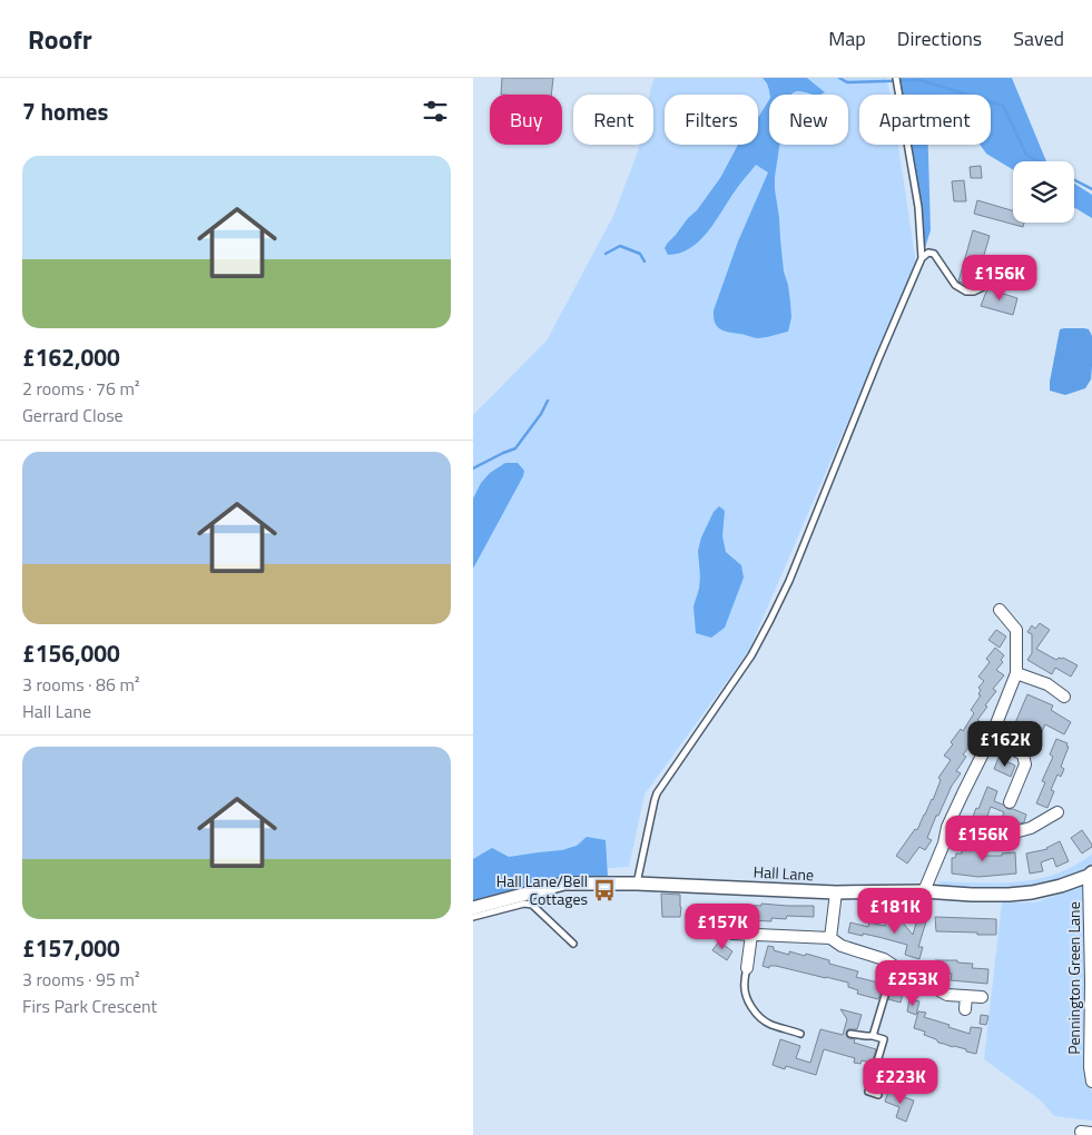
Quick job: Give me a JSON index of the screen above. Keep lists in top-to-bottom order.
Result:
{
  "streets": {
    "street": ["Hall Lane", "Pennington Green Lane"]
  },
  "crossings": [
    ["Hall Lane", "Pennington Green Lane"]
  ],
  "places": {
    "bus stop": ["Hall Lane/Bell Cottages"]
  },
  "page": {
    "header": "Roofr",
    "nav": ["Map", "Directions", "Saved"],
    "heading": "7 homes",
    "chip": [
      "Buy",
      "Rent",
      "Filters",
      "New",
      "Apartment"
    ],
    "list": [
      {
        "name": "£162,000",
        "note": "2 rooms · 76 m² · Gerrard Close"
      },
      {
        "name": "£156,000",
        "note": "3 rooms · 86 m² · Hall Lane"
      },
      {
        "name": "£157,000",
        "note": "3 rooms · 95 m² · Firs Park Crescent"
      }
    ],
    "price": [
      "£156K",
      "£162K",
      "£156K",
      "£181K",
      "£157K",
      "£253K",
      "£223K"
    ]
  }
}
